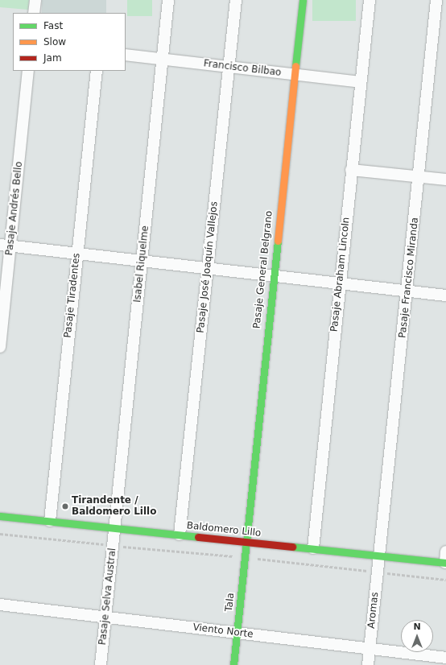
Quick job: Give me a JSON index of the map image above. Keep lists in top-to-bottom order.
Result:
{
  "streets": {
    "street": [
      "Francisco Bilbao",
      "Pasaje Andrés Bello",
      "Isabel Riquelme",
      "Pasaje José Joaquín Vallejos",
      "Pasaje General Belgrano",
      "Pasaje Abraham Lincoln",
      "Pasaje Francisco Miranda",
      "Pasaje Tiradentes",
      "Baldomero Lillo",
      "Pasaje Selva Austral",
      "Tala",
      "Aromas",
      "Viento Norte"
    ]
  },
  "crossings": [
    ["Francisco Bilbao", "Isabel Riquelme"],
    ["Francisco Bilbao", "Pasaje José Joaquín Vallejos"],
    ["Francisco Bilbao", "Pasaje General Belgrano"],
    ["Francisco Bilbao", "Pasaje Abraham Lincoln"],
    ["Isabel Riquelme", "Baldomero Lillo"],
    ["Isabel Riquelme", "Pasaje Selva Austral"],
    ["Pasaje José Joaquín Vallejos", "Baldomero Lillo"],
    ["Pasaje General Belgrano", "Baldomero Lillo"],
    ["Pasaje General Belgrano", "Tala"],
    ["Pasaje Abraham Lincoln", "Baldomero Lillo"],
    ["Pasaje Francisco Miranda", "Baldomero Lillo"],
    ["Pasaje Francisco Miranda", "Aromas"],
    ["Pasaje Tiradentes", "Baldomero Lillo"],
    ["Baldomero Lillo", "Pasaje Selva Austral"],
    ["Baldomero Lillo", "Tala"],
    ["Baldomero Lillo", "Aromas"],
    ["Pasaje Selva Austral", "Viento Norte"],
    ["Tala", "Viento Norte"],
    ["Aromas", "Viento Norte"]
  ],
  "places": ["Tirandente / Baldomero Lillo"],
  "legend": ["Fast", "Slow", "Jam"],
  "north": "top"
}
